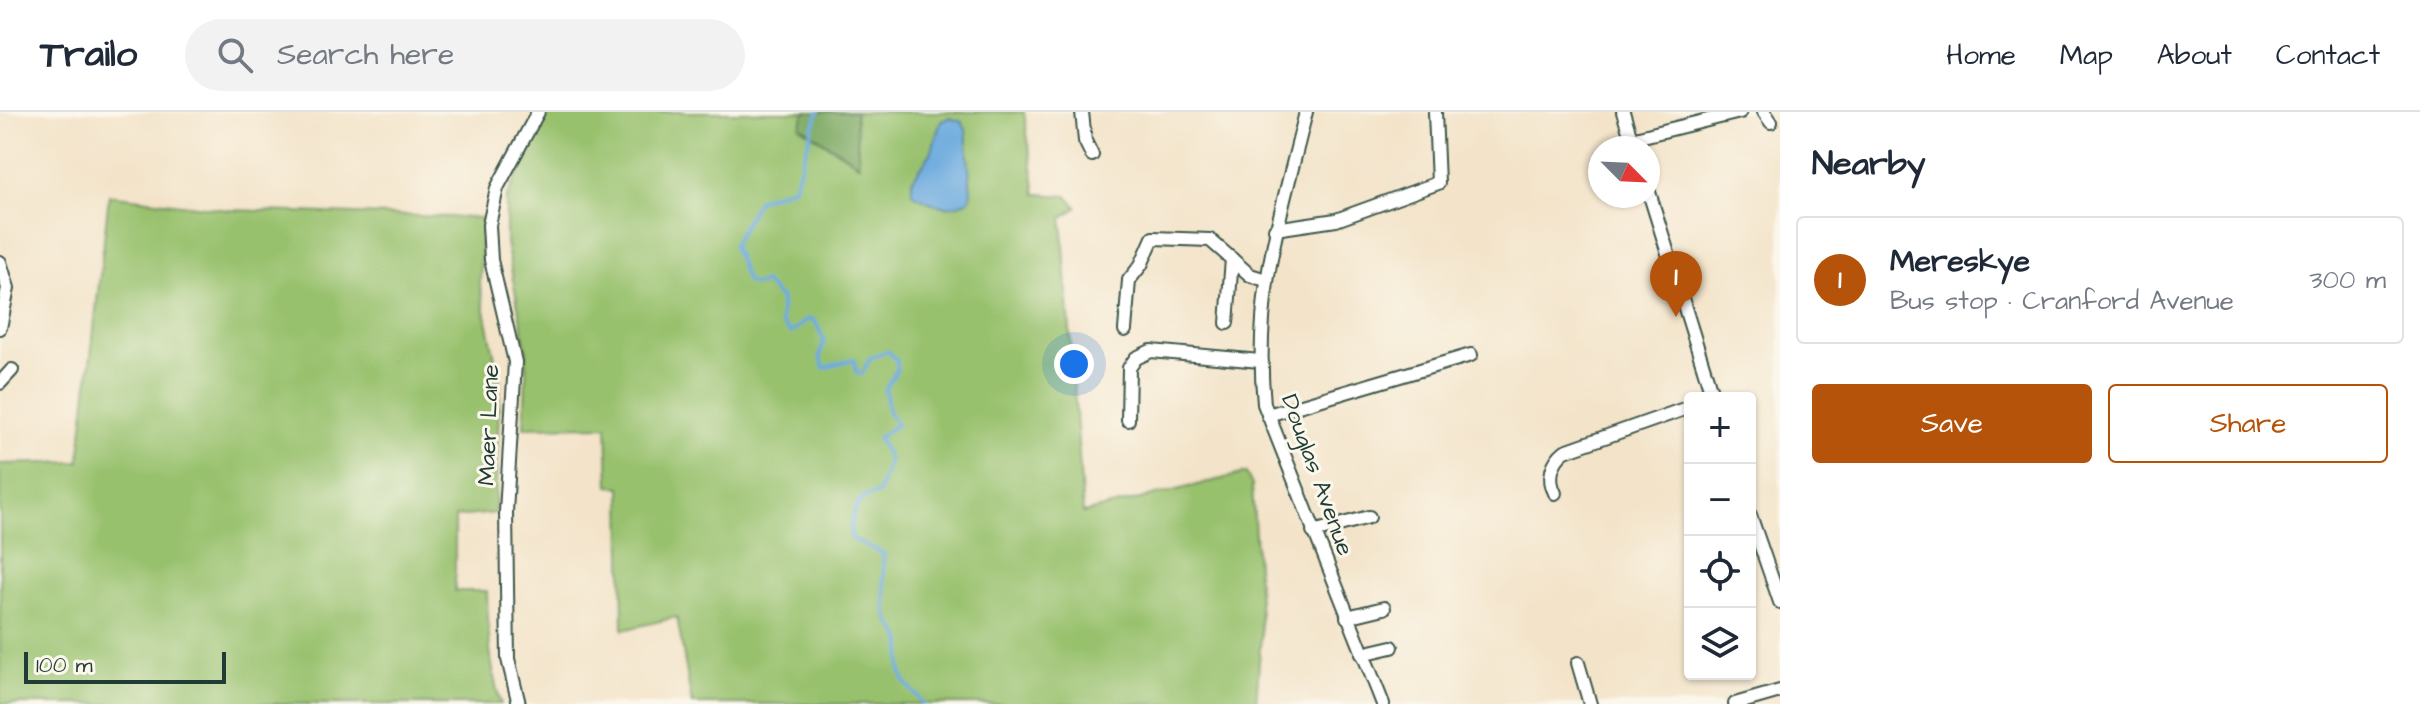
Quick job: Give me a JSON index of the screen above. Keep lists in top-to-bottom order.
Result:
{
  "streets": {
    "street": ["Maer Lane", "Douglas Avenue"]
  },
  "scale_bar": "100 m",
  "north": "bottom right",
  "page": {
    "header": "Trailo",
    "search": "Search here",
    "nav": [
      "Home",
      "Map",
      "About",
      "Contact"
    ],
    "heading": "Nearby",
    "list": [
      {
        "mark": "1",
        "name": "Mereskye",
        "note": "Bus stop · Cranford Avenue",
        "value": "300 m"
      }
    ],
    "pins": "1",
    "buttons": ["Save", "Share"],
    "map_buttons": ["+", "−"],
    "scale": "100 m"
  }
}
